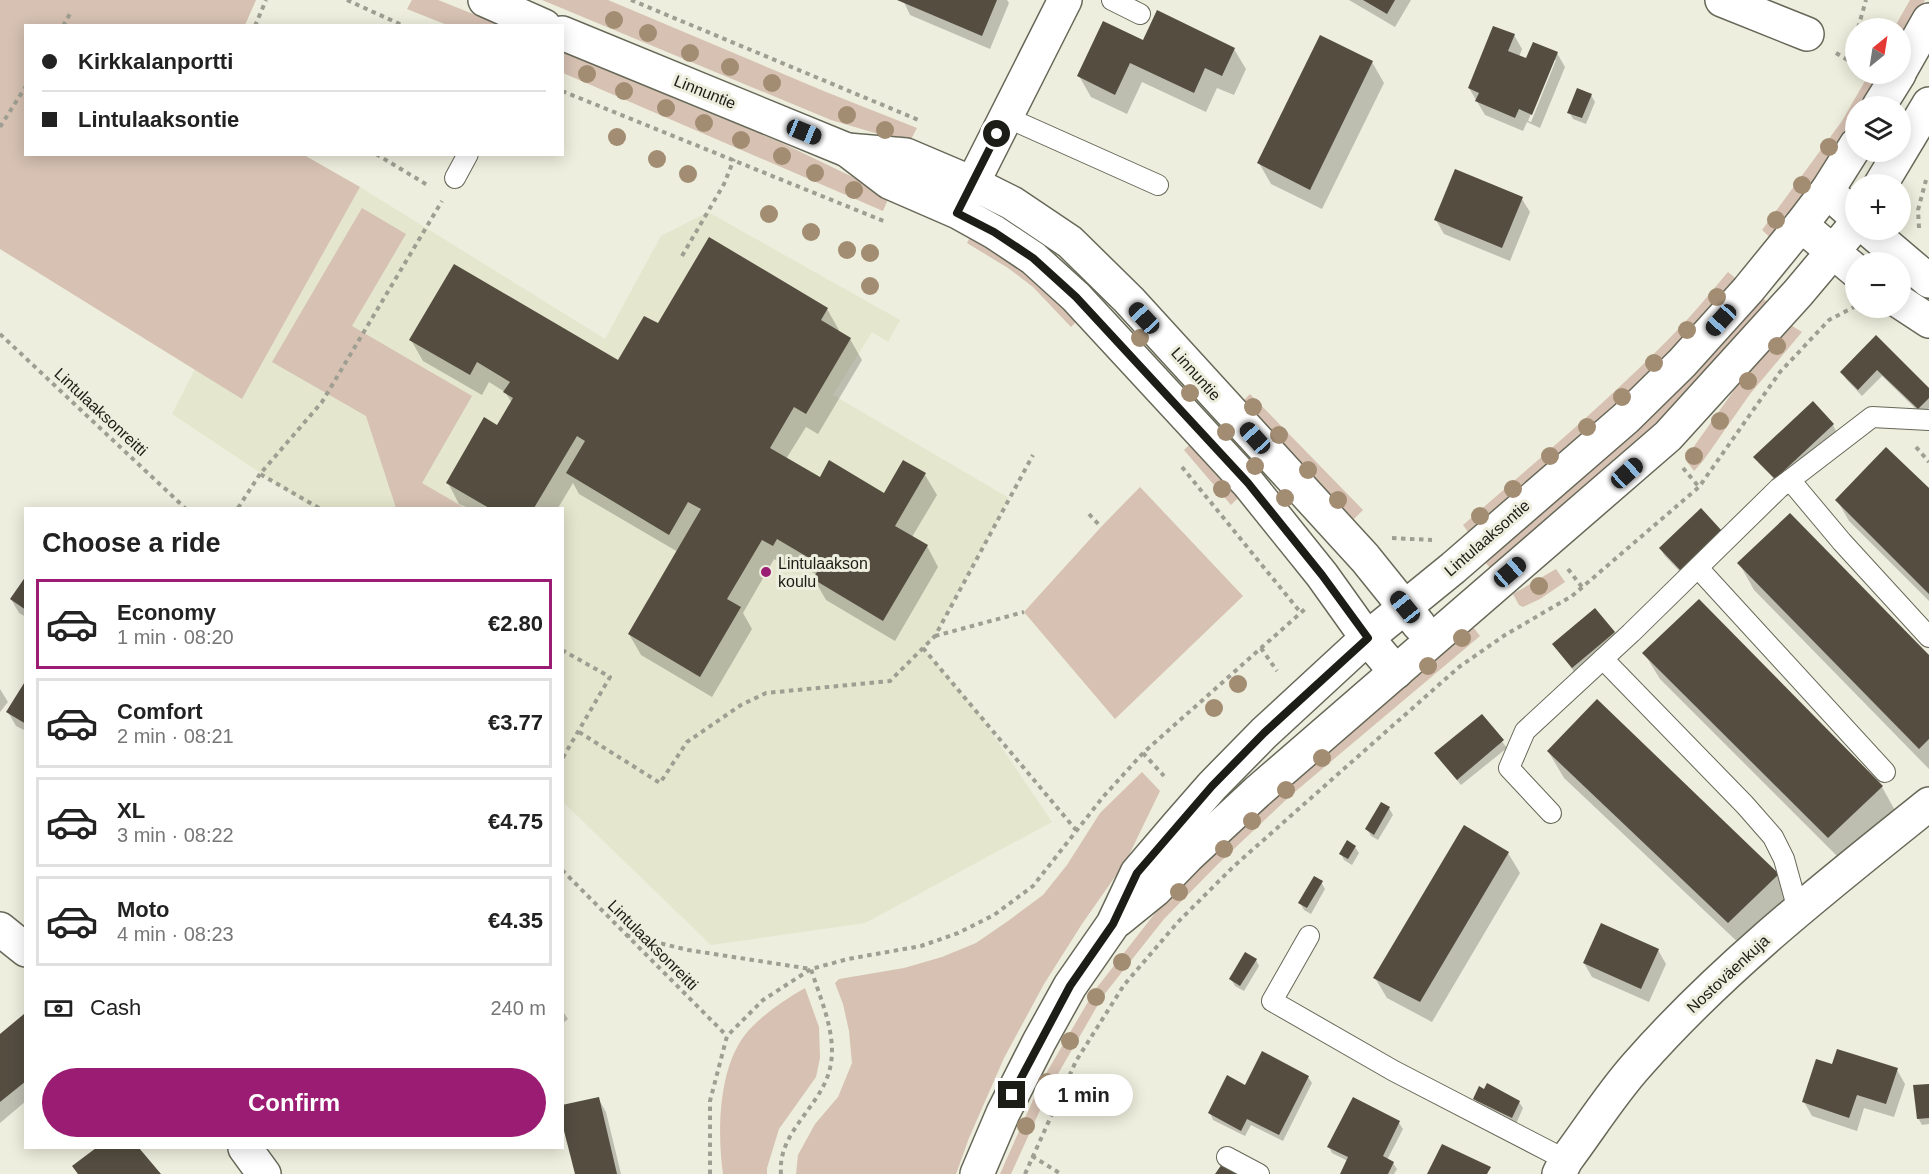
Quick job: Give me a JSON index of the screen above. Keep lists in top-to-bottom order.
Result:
{
  "streets": {
    "street": ["Linnuntie", "Lintulaaksontie", "Nostoväenkuja"],
    "path": ["Lintulaaksonreitti"]
  },
  "crossings": [
    ["Linnuntie", "Lintulaaksontie"]
  ],
  "places": ["Lintulaakson koulu"],
  "north": "top right",
  "page": {
    "map_buttons": ["+", "−"],
    "banner": ["Kirkkalanportti", "Lintulaaksontie"],
    "heading": "Choose a ride",
    "list": [
      {
        "name": "Economy",
        "note": "1 min · 08:20",
        "value": "€2.80"
      },
      {
        "name": "Comfort",
        "note": "2 min · 08:21",
        "value": "€3.77"
      },
      {
        "name": "XL",
        "note": "3 min · 08:22",
        "value": "€4.75"
      },
      {
        "name": "Moto",
        "note": "4 min · 08:23",
        "value": "€4.35"
      }
    ],
    "pay": ["Cash", "240 m"],
    "buttons": "Confirm",
    "bubble": "1 min"
  }
}
